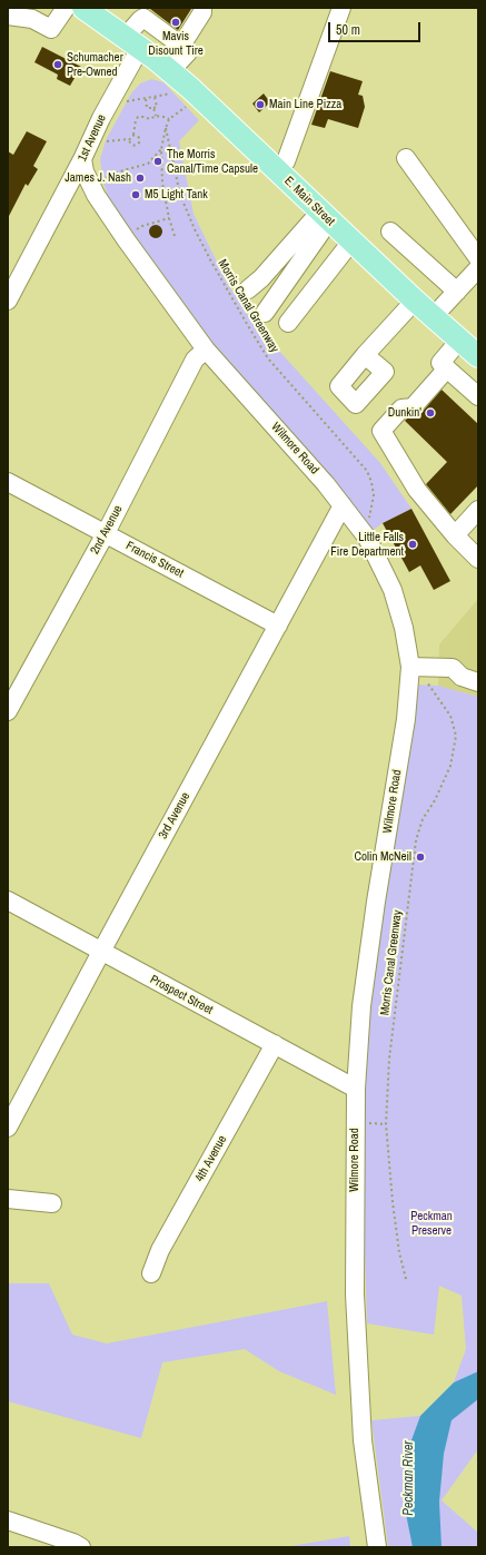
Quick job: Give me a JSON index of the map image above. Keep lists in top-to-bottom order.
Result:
{
  "streets": {
    "main road": ["E. Main Street"],
    "street": [
      "1st Avenue",
      "Wilmore Road",
      "2nd Avenue",
      "Francis Street",
      "3rd Avenue",
      "Prospect Street",
      "4th Avenue"
    ],
    "path": ["Morris Canal Greenway"]
  },
  "crossings": [
    ["1st Avenue", "E. Main Street"],
    ["1st Avenue", "Wilmore Road"],
    ["Morris Canal Greenway", "Wilmore Road"],
    ["Wilmore Road", "2nd Avenue"],
    ["Wilmore Road", "3rd Avenue"],
    ["Wilmore Road", "Prospect Street"],
    ["2nd Avenue", "Francis Street"],
    ["Francis Street", "3rd Avenue"],
    ["3rd Avenue", "Prospect Street"],
    ["Prospect Street", "4th Avenue"]
  ],
  "water": ["Peckman River"],
  "parks": ["Peckman Preserve"],
  "places": [
    "Mavis Disount Tire",
    "Schumacher Pre-Owned",
    "Main Line Pizza",
    "The Morris Canal/Time Capsule",
    "James J. Nash",
    "M5 Light Tank",
    "Dunkin'",
    "Little Falls Fire Department",
    "Colin McNeil"
  ],
  "scale_bar": "50 m"
}
